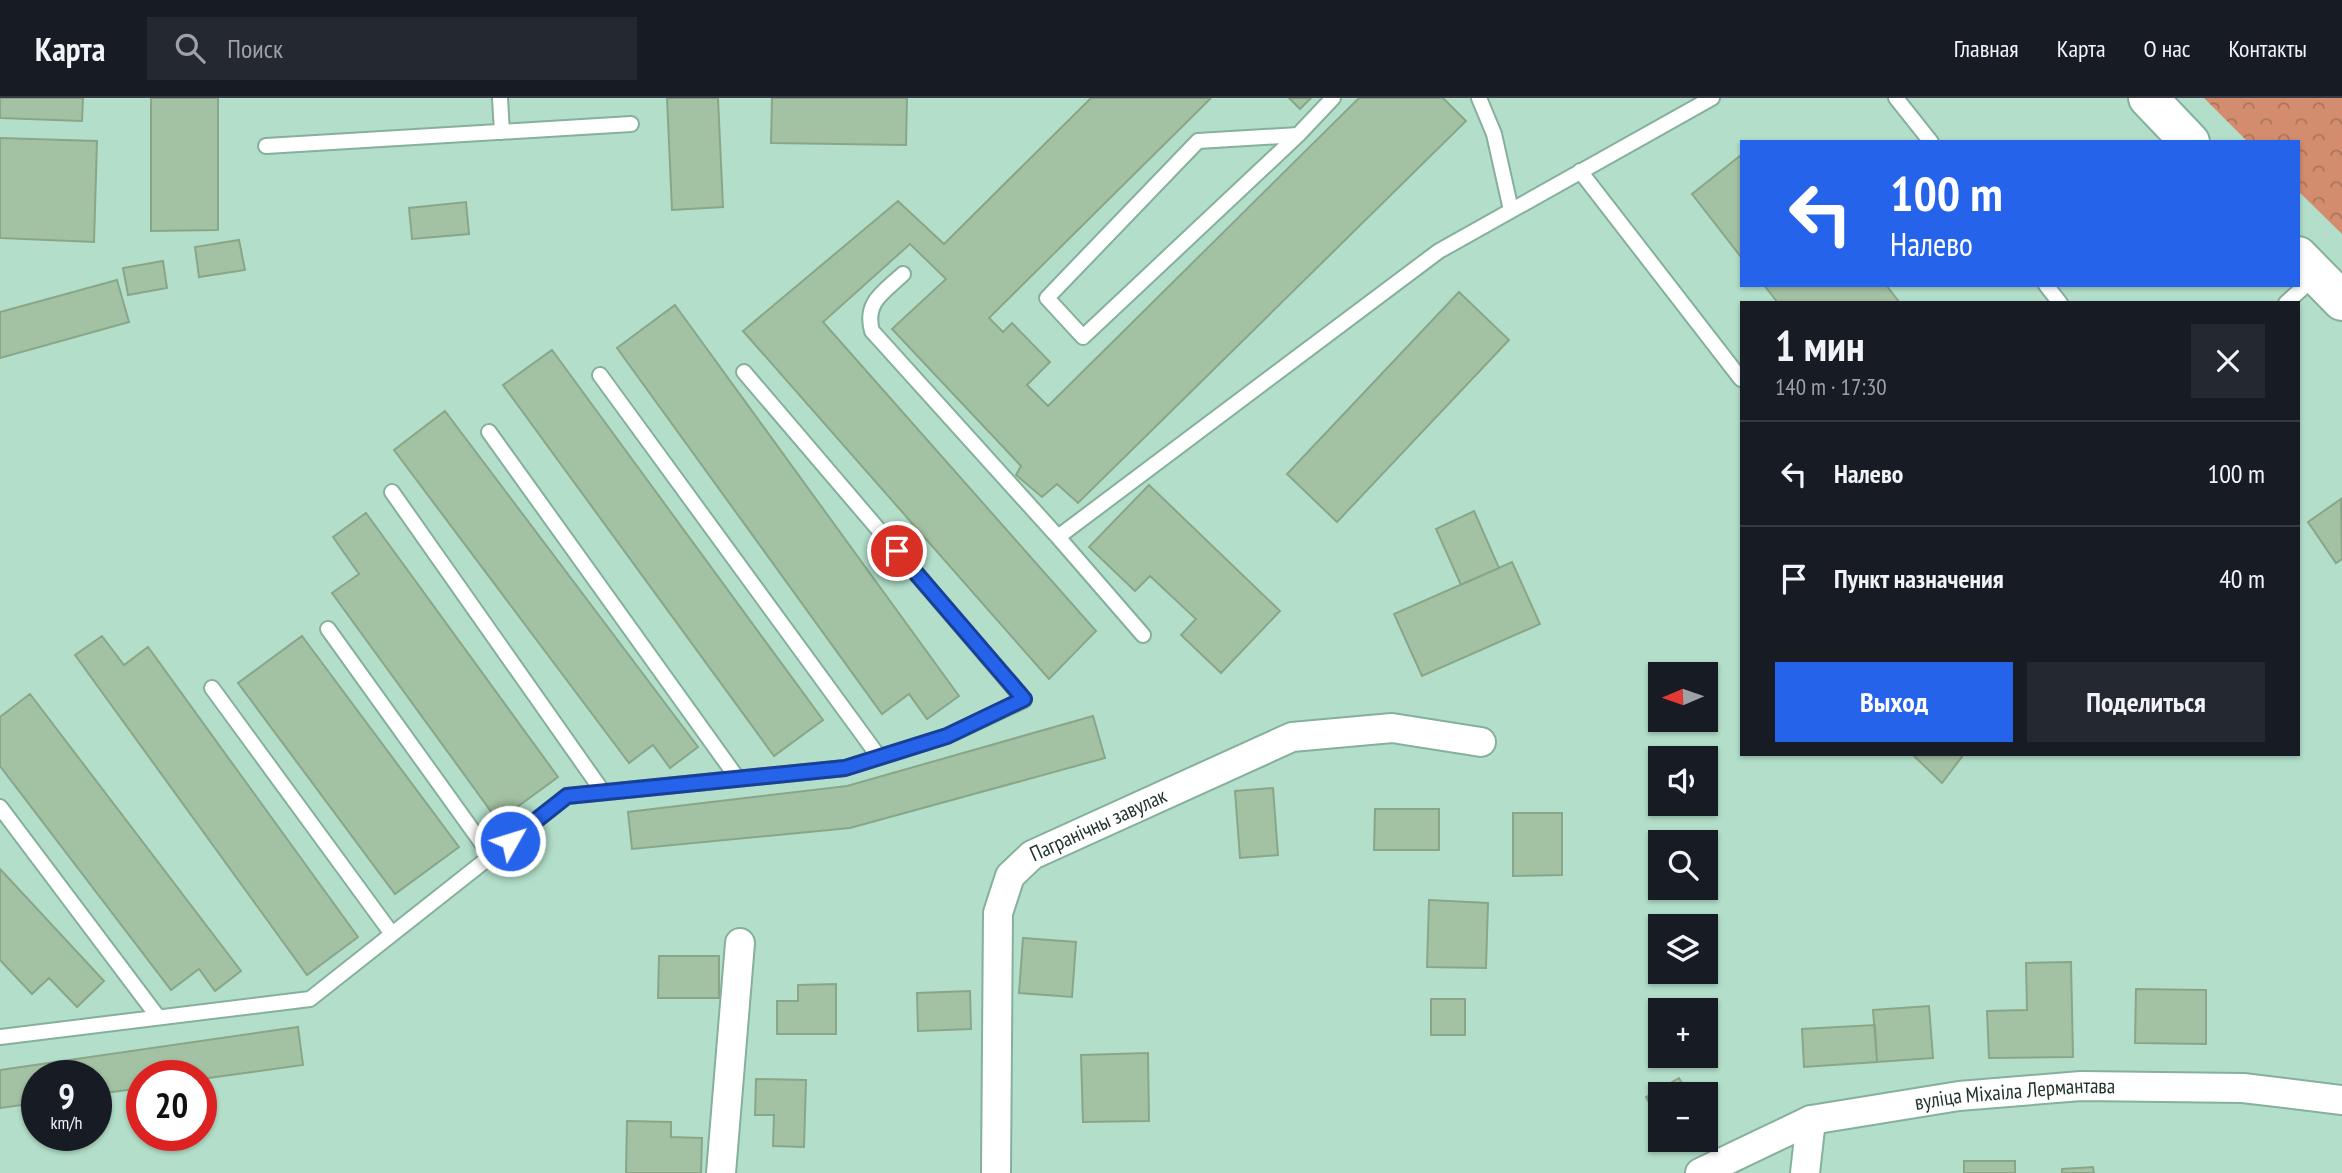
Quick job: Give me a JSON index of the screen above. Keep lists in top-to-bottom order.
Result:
{
  "streets": {
    "street": ["Пагранічны завулак", "вуліца Міхаіла Лермантава"]
  },
  "north": "left",
  "page": {
    "header": "Карта",
    "search": "Поиск",
    "nav": [
      "Главная",
      "Карта",
      "О нас",
      "Контакты"
    ],
    "turn": ["100 m", "Налево"],
    "heading": ["1 мин", "140 m · 17:30"],
    "list": [
      {
        "name": "Налево",
        "value": "100 m"
      },
      {
        "name": "Пункт назначения",
        "value": "40 m"
      }
    ],
    "buttons": ["Выход", "Поделиться"],
    "map_buttons": ["+", "−"],
    "speed": "9 km/h",
    "limit": "20"
  }
}
